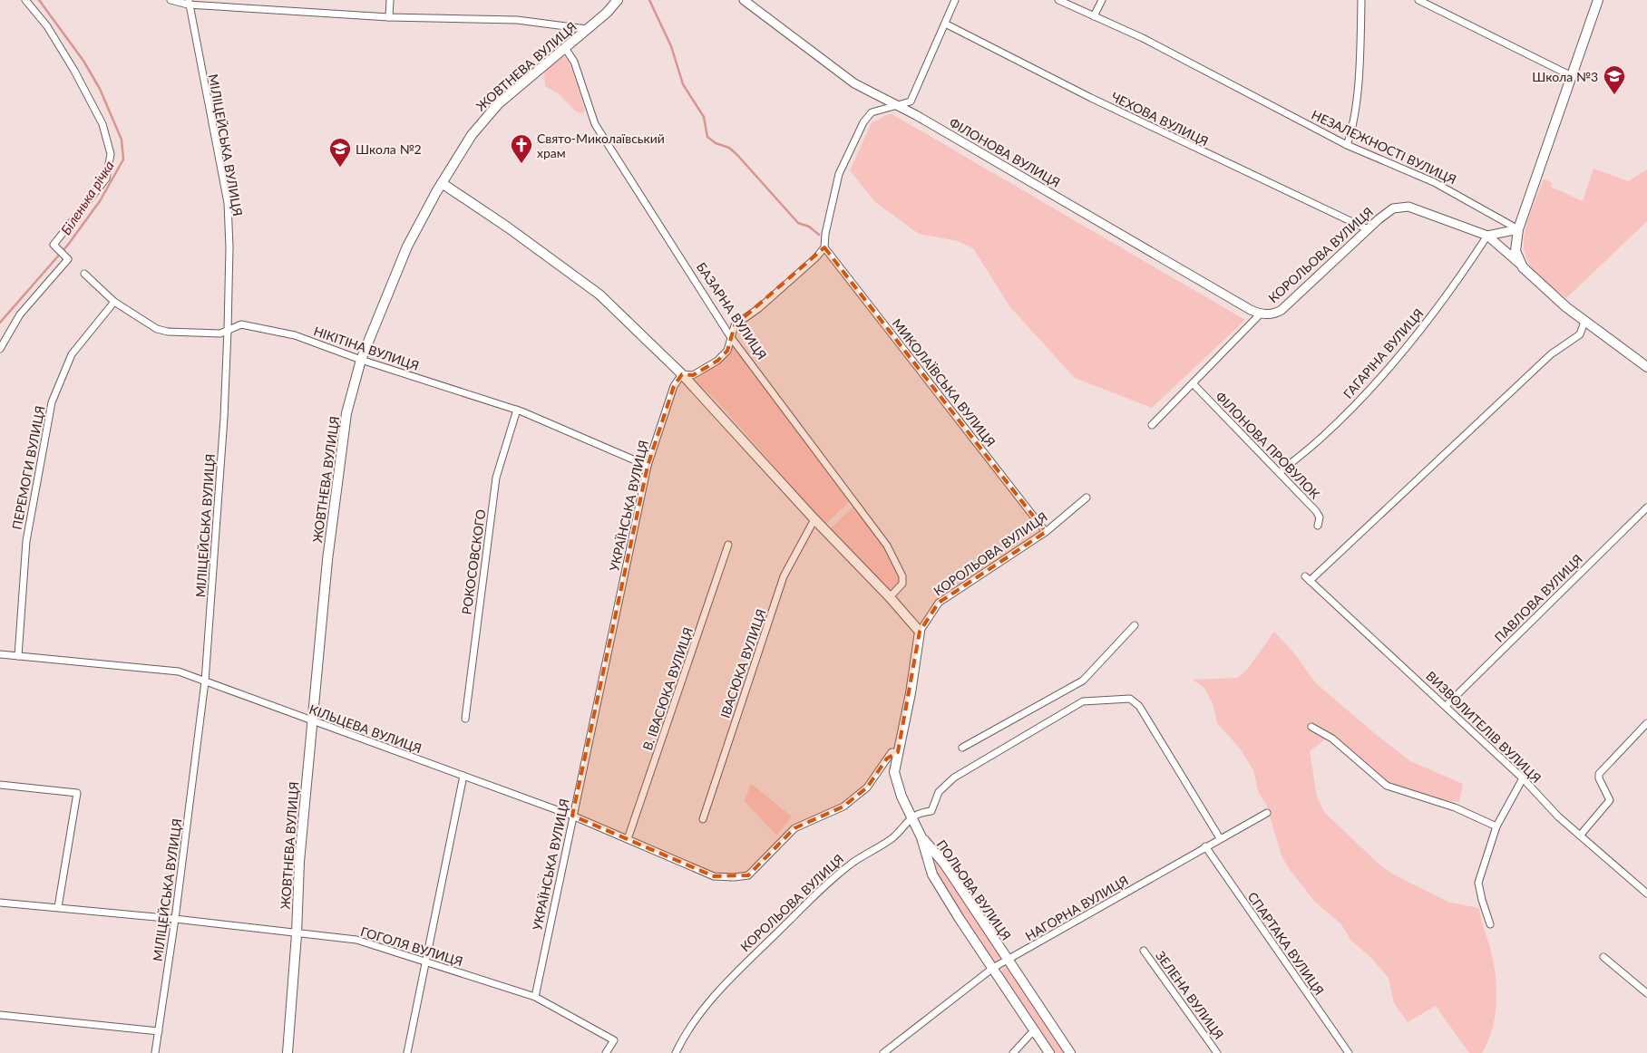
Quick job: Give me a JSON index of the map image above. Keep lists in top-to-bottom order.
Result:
{
  "streets": {
    "main road": ["ЖОВТНЕВА ВУЛИЦЯ", "КОРОЛЬОВА ВУЛИЦЯ", "ПОЛЬОВА ВУЛИЦЯ"],
    "street": [
      "ЧЕХОВА ВУЛИЦЯ",
      "МІЛІЦЕЙСЬКА ВУЛИЦЯ",
      "НЕЗАЛЕЖНОСТІ ВУЛИЦЯ",
      "ФІЛОНОВА ВУЛИЦЯ",
      "БАЗАРНА ВУЛИЦЯ",
      "НІКІТІНА ВУЛИЦЯ",
      "ГАГАРІНА ВУЛИЦЯ",
      "МИКОЛАЇВСЬКА ВУЛИЦЯ",
      "ФІЛОНОВА ПРОВУЛОК",
      "ПЕРЕМОГИ ВУЛИЦЯ",
      "УКРАЇНСЬКА ВУЛИЦЯ",
      "РОКОСОВСКОГО",
      "ПАВЛОВА ВУЛИЦЯ",
      "ІВАСЮКА ВУЛИЦЯ",
      "В. ІВАСЮКА ВУЛИЦЯ",
      "ВИЗВОЛИТЕЛІВ ВУЛИЦЯ",
      "КІЛЬЦЕВА ВУЛИЦЯ",
      "НАГОРНА ВУЛИЦЯ",
      "СПАРТАКА ВУЛИЦЯ",
      "ГОГОЛЯ ВУЛИЦЯ",
      "ЗЕЛЕНА ВУЛИЦЯ"
    ]
  },
  "crossings": [
    ["ЖОВТНЕВА ВУЛИЦЯ", "БАЗАРНА ВУЛИЦЯ"],
    ["ЖОВТНЕВА ВУЛИЦЯ", "НІКІТІНА ВУЛИЦЯ"],
    ["ЖОВТНЕВА ВУЛИЦЯ", "КІЛЬЦЕВА ВУЛИЦЯ"],
    ["ЖОВТНЕВА ВУЛИЦЯ", "ГОГОЛЯ ВУЛИЦЯ"],
    ["ЧЕХОВА ВУЛИЦЯ", "КОРОЛЬОВА ВУЛИЦЯ"],
    ["МІЛІЦЕЙСЬКА ВУЛИЦЯ", "НІКІТІНА ВУЛИЦЯ"],
    ["МІЛІЦЕЙСЬКА ВУЛИЦЯ", "КІЛЬЦЕВА ВУЛИЦЯ"],
    ["МІЛІЦЕЙСЬКА ВУЛИЦЯ", "ГОГОЛЯ ВУЛИЦЯ"],
    ["ФІЛОНОВА ВУЛИЦЯ", "КОРОЛЬОВА ВУЛИЦЯ"],
    ["КОРОЛЬОВА ВУЛИЦЯ", "ГАГАРІНА ВУЛИЦЯ"],
    ["КОРОЛЬОВА ВУЛИЦЯ", "МИКОЛАЇВСЬКА ВУЛИЦЯ"],
    ["КОРОЛЬОВА ВУЛИЦЯ", "ФІЛОНОВА ПРОВУЛОК"],
    ["КОРОЛЬОВА ВУЛИЦЯ", "КІЛЬЦЕВА ВУЛИЦЯ"],
    ["КОРОЛЬОВА ВУЛИЦЯ", "ПОЛЬОВА ВУЛИЦЯ"],
    ["КОРОЛЬОВА ВУЛИЦЯ", "НАГОРНА ВУЛИЦЯ"],
    ["НІКІТІНА ВУЛИЦЯ", "ПЕРЕМОГИ ВУЛИЦЯ"],
    ["НІКІТІНА ВУЛИЦЯ", "УКРАЇНСЬКА ВУЛИЦЯ"],
    ["НІКІТІНА ВУЛИЦЯ", "РОКОСОВСКОГО"],
    ["ГАГАРІНА ВУЛИЦЯ", "ФІЛОНОВА ПРОВУЛОК"],
    ["ПЕРЕМОГИ ВУЛИЦЯ", "КІЛЬЦЕВА ВУЛИЦЯ"],
    ["УКРАЇНСЬКА ВУЛИЦЯ", "КІЛЬЦЕВА ВУЛИЦЯ"],
    ["УКРАЇНСЬКА ВУЛИЦЯ", "ГОГОЛЯ ВУЛИЦЯ"],
    ["ПАВЛОВА ВУЛИЦЯ", "ВИЗВОЛИТЕЛІВ ВУЛИЦЯ"],
    ["В. ІВАСЮКА ВУЛИЦЯ", "КІЛЬЦЕВА ВУЛИЦЯ"],
    ["ПОЛЬОВА ВУЛИЦЯ", "НАГОРНА ВУЛИЦЯ"],
    ["НАГОРНА ВУЛИЦЯ", "СПАРТАКА ВУЛИЦЯ"]
  ],
  "water": ["Біленька річка"],
  "places": {
    "school or university": ["Школа №3", "Школа №2"],
    "church": ["Свято-Миколаївський храм"]
  }
}
